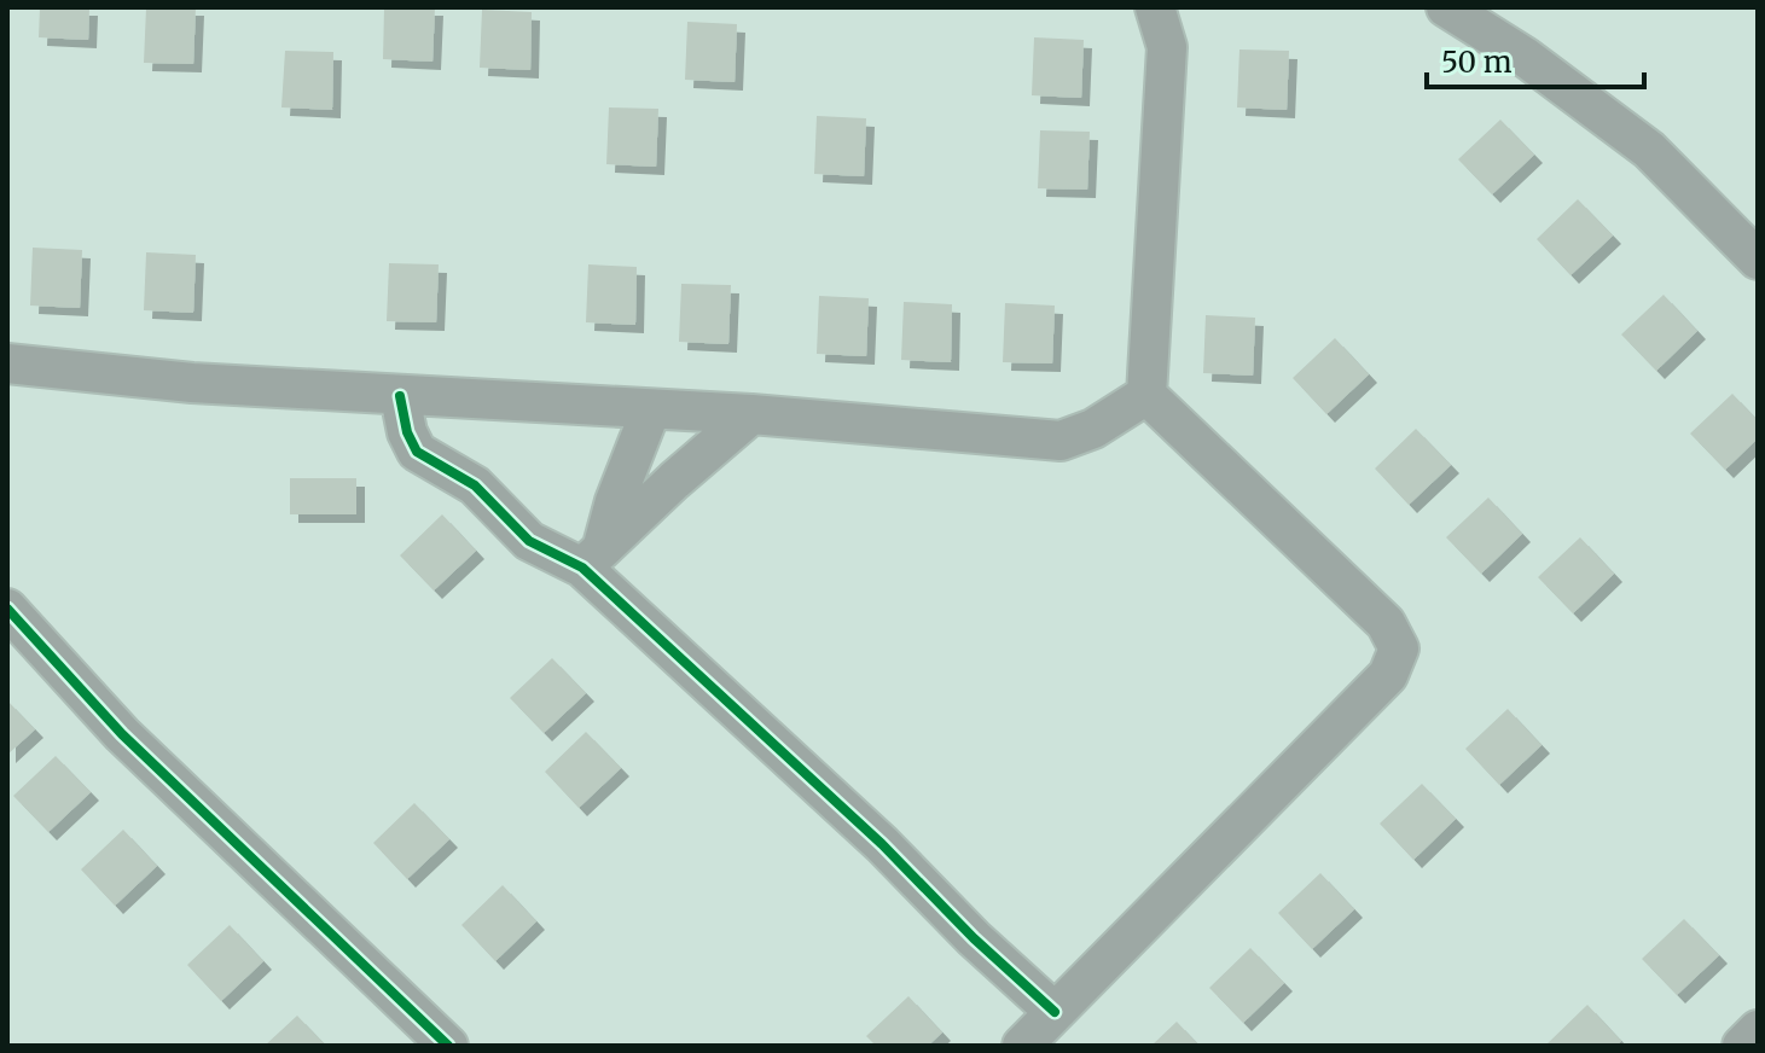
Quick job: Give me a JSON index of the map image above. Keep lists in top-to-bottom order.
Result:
{
  "scale_bar": "50 m"
}
